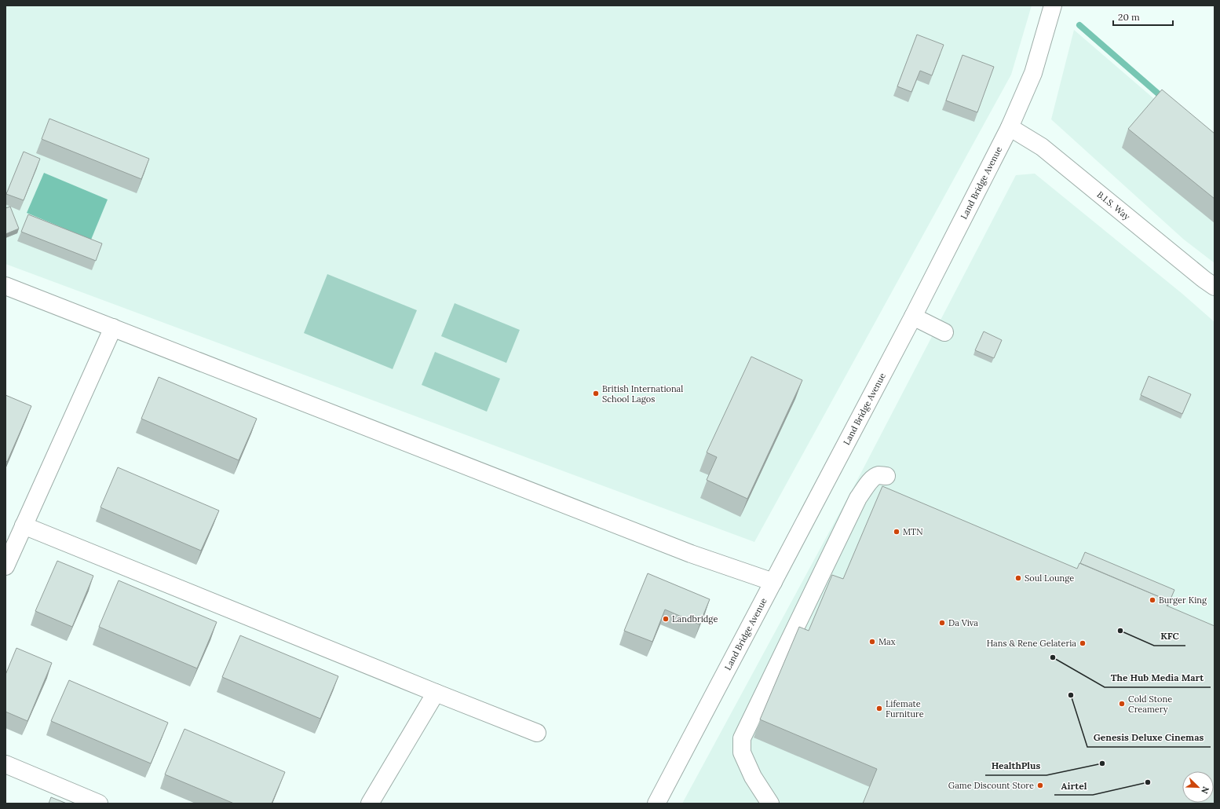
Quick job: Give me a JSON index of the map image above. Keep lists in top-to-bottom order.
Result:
{
  "streets": {
    "street": ["Land Bridge Avenue", "B.I.S. Way"]
  },
  "crossings": [
    ["Land Bridge Avenue", "B.I.S. Way"]
  ],
  "places": [
    "British International School Lagos",
    "MTN",
    "Soul Lounge",
    "Burger King",
    "Landbridge",
    "Da Viva",
    "KFC",
    "Max",
    "Hans & Rene Gelateria",
    "The Hub Media Mart",
    "Genesis Deluxe Cinemas",
    "Cold Stone Creamery",
    "Lifemate Furniture",
    "HealthPlus",
    "Airtel",
    "Game Discount Store"
  ],
  "scale_bar": "20 m",
  "north": "bottom right"
}
